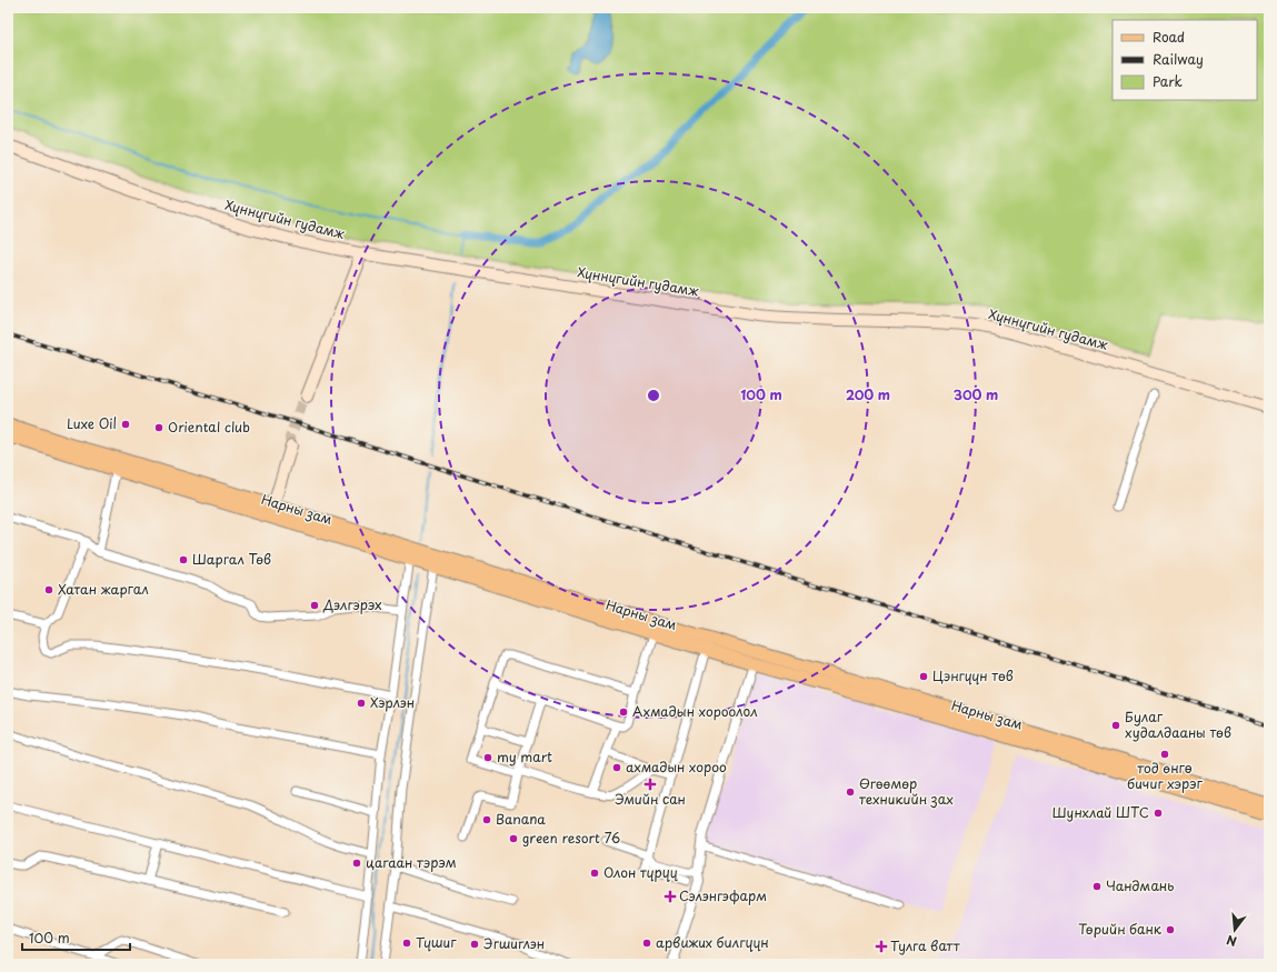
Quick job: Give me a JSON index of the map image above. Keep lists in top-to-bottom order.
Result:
{
  "streets": {
    "main road": ["Хүннүгийн гудамж", "Нарны зам"]
  },
  "places": {
    "other": [
      "Luxe Oil",
      "Oriental club",
      "Шаргал Төв",
      "Хатан жаргал",
      "Дэлгэрэх",
      "Цэнгүүн төв",
      "Хэрлэн",
      "Ахмадын хороолол",
      "Булаг худалдааны төв",
      "тод өнгө бичиг хэрэг",
      "my mart",
      "ахмадын хороо",
      "Өгөөмөр техникийн зах",
      "Шунхлай ШТС",
      "Banana",
      "green resort 76",
      "цагаан тэрэм",
      "Олон түрүү",
      "Чандмань",
      "Төрийн банк",
      "Түшиг",
      "арвижих билгүүн",
      "Эгшиглэн"
    ],
    "health": ["Эмийн сан", "Сэлэнгэфарм", "Тулга ватт"]
  },
  "legend": ["Road", "Railway", "Park"],
  "scale_bar": "100 m",
  "north": "bottom",
  "rings": ["100 m", "200 m", "300 m"]
}
